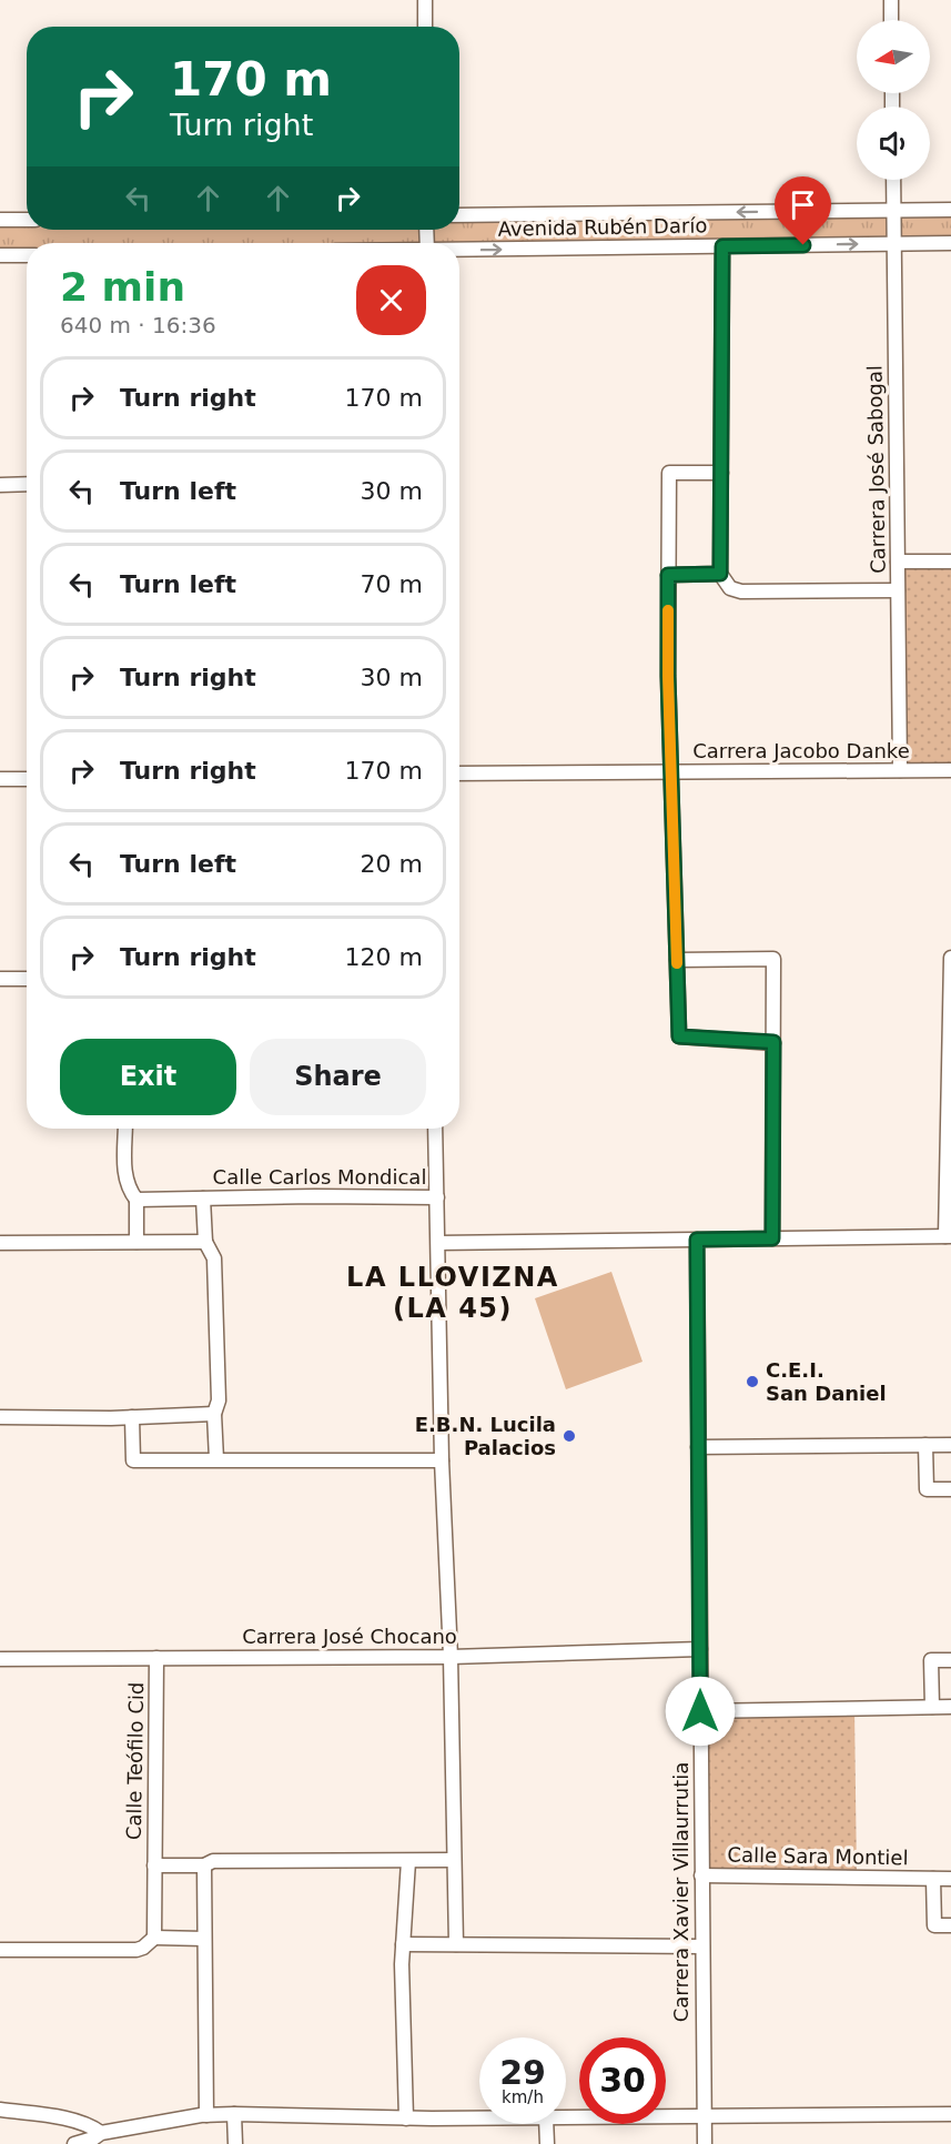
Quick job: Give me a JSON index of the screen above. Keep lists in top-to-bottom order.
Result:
{
  "streets": {
    "street": [
      "Avenida Rubén Darío",
      "Carrera José Sabogal",
      "Carrera Jacobo Danke",
      "Calle Carlos Mondical",
      "Carrera José Chocano",
      "Calle Teófilo Cid",
      "Calle Sara Montiel",
      "Carrera Xavier Villaurrutia"
    ]
  },
  "crossings": [
    ["Avenida Rubén Darío", "Carrera José Sabogal"],
    ["Carrera José Sabogal", "Carrera Jacobo Danke"],
    ["Carrera José Chocano", "Calle Teófilo Cid"],
    ["Carrera José Chocano", "Carrera Xavier Villaurrutia"],
    ["Calle Sara Montiel", "Carrera Xavier Villaurrutia"]
  ],
  "districts": ["LA LLOVIZNA (LA 45)"],
  "places": ["C.E.I. San Daniel", "E.B.N. Lucila Palacios"],
  "north": "left",
  "page": {
    "turn": ["170 m", "Turn right"],
    "heading": ["2 min", "640 m · 16:36"],
    "list": [
      {
        "name": "Turn right",
        "value": "170 m"
      },
      {
        "name": "Turn left",
        "value": "30 m"
      },
      {
        "name": "Turn left",
        "value": "70 m"
      },
      {
        "name": "Turn right",
        "value": "30 m"
      },
      {
        "name": "Turn right",
        "value": "170 m"
      },
      {
        "name": "Turn left",
        "value": "20 m"
      },
      {
        "name": "Turn right",
        "value": "120 m"
      }
    ],
    "buttons": ["Exit", "Share"],
    "speed": "29 km/h",
    "limit": "30"
  }
}
